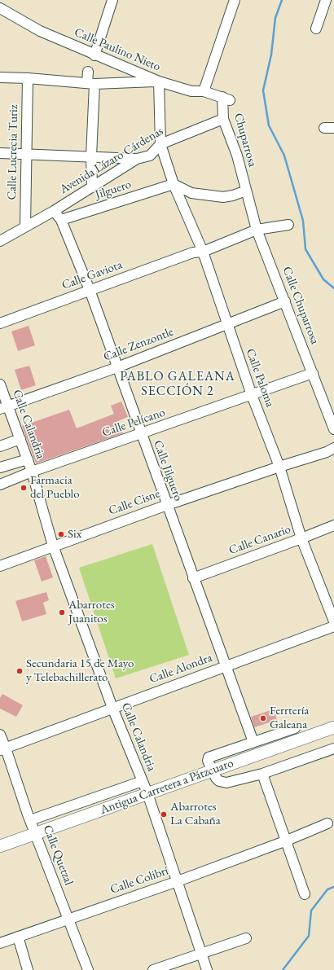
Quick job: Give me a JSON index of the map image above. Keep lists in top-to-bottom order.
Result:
{
  "streets": {
    "main road": ["Antigua Carretera a Pátzcuaro"],
    "street": [
      "Calle Paulino Nieto",
      "Chuparrosa",
      "Calle Lucrecia Turiz",
      "Avenida Lázaro Cárdenas",
      "Jilguero",
      "Calle Gaviota",
      "Calle Chuparrosa",
      "Calle Zenzontle",
      "Calle Paloma",
      "Calle Pelícano",
      "Calle Calandria",
      "Calle Jilguero",
      "Calle Cisne",
      "Calle Canario",
      "Calle Alondra",
      "Calle Quetzal",
      "Calle Colibrí"
    ]
  },
  "crossings": [
    ["Calle Paulino Nieto", "Chuparrosa"],
    ["Calle Paulino Nieto", "Calle Paloma"],
    ["Chuparrosa", "Avenida Lázaro Cárdenas"],
    ["Chuparrosa", "Calle Chuparrosa"],
    ["Calle Lucrecia Turiz", "Avenida Lázaro Cárdenas"],
    ["Avenida Lázaro Cárdenas", "Calle Paloma"],
    ["Avenida Lázaro Cárdenas", "Calle Jilguero"],
    ["Jilguero", "Calle Paloma"],
    ["Jilguero", "Calle Jilguero"],
    ["Calle Gaviota", "Calle Chuparrosa"],
    ["Calle Gaviota", "Calle Paloma"],
    ["Calle Gaviota", "Calle Jilguero"],
    ["Calle Chuparrosa", "Calle Zenzontle"],
    ["Calle Chuparrosa", "Calle Pelícano"],
    ["Calle Zenzontle", "Calle Paloma"],
    ["Calle Zenzontle", "Calle Calandria"],
    ["Calle Zenzontle", "Calle Jilguero"],
    ["Calle Paloma", "Calle Pelícano"],
    ["Calle Paloma", "Calle Cisne"],
    ["Calle Paloma", "Calle Canario"],
    ["Calle Pelícano", "Calle Calandria"],
    ["Calle Pelícano", "Calle Jilguero"],
    ["Calle Calandria", "Calle Cisne"],
    ["Calle Calandria", "Calle Alondra"],
    ["Calle Calandria", "Antigua Carretera a Pátzcuaro"],
    ["Calle Calandria", "Calle Colibrí"],
    ["Calle Jilguero", "Calle Cisne"],
    ["Calle Jilguero", "Calle Canario"],
    ["Calle Jilguero", "Calle Alondra"],
    ["Calle Alondra", "Calle Quetzal"],
    ["Antigua Carretera a Pátzcuaro", "Calle Quetzal"],
    ["Calle Quetzal", "Calle Colibrí"]
  ],
  "districts": ["PABLO GALEANA SECCIÓN 2"],
  "places": [
    "Farmacia del Pueblo",
    "Six",
    "Abarrotes Juanitos",
    "Secundaria 15 de Mayo y Telebachillerato",
    "Ferrtería Galeana",
    "Abarrotes La Cabaña"
  ]
}
